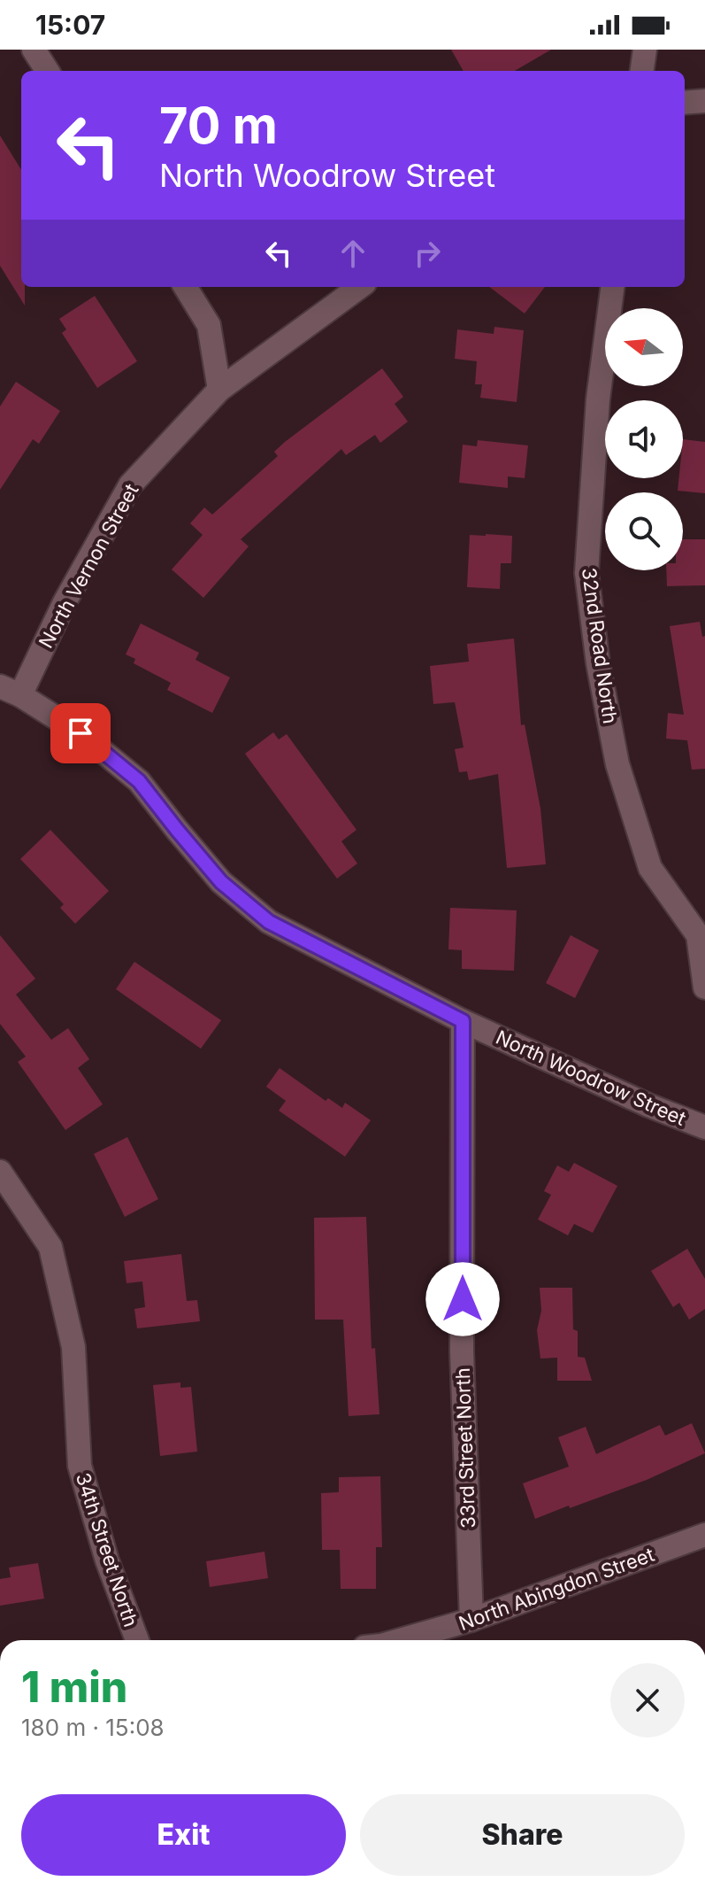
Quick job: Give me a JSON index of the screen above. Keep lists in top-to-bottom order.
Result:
{
  "streets": {
    "street": [
      "North Vernon Street",
      "32nd Road North",
      "North Woodrow Street",
      "33rd Street North",
      "34th Street North",
      "North Abingdon Street"
    ]
  },
  "crossings": [
    ["North Vernon Street", "North Woodrow Street"],
    ["North Woodrow Street", "33rd Street North"],
    ["33rd Street North", "North Abingdon Street"]
  ],
  "north": "left",
  "page": {
    "status": "15:07",
    "turn": ["70 m", "North Woodrow Street"],
    "heading": ["1 min", "180 m · 15:08"],
    "buttons": ["Exit", "Share"]
  }
}
